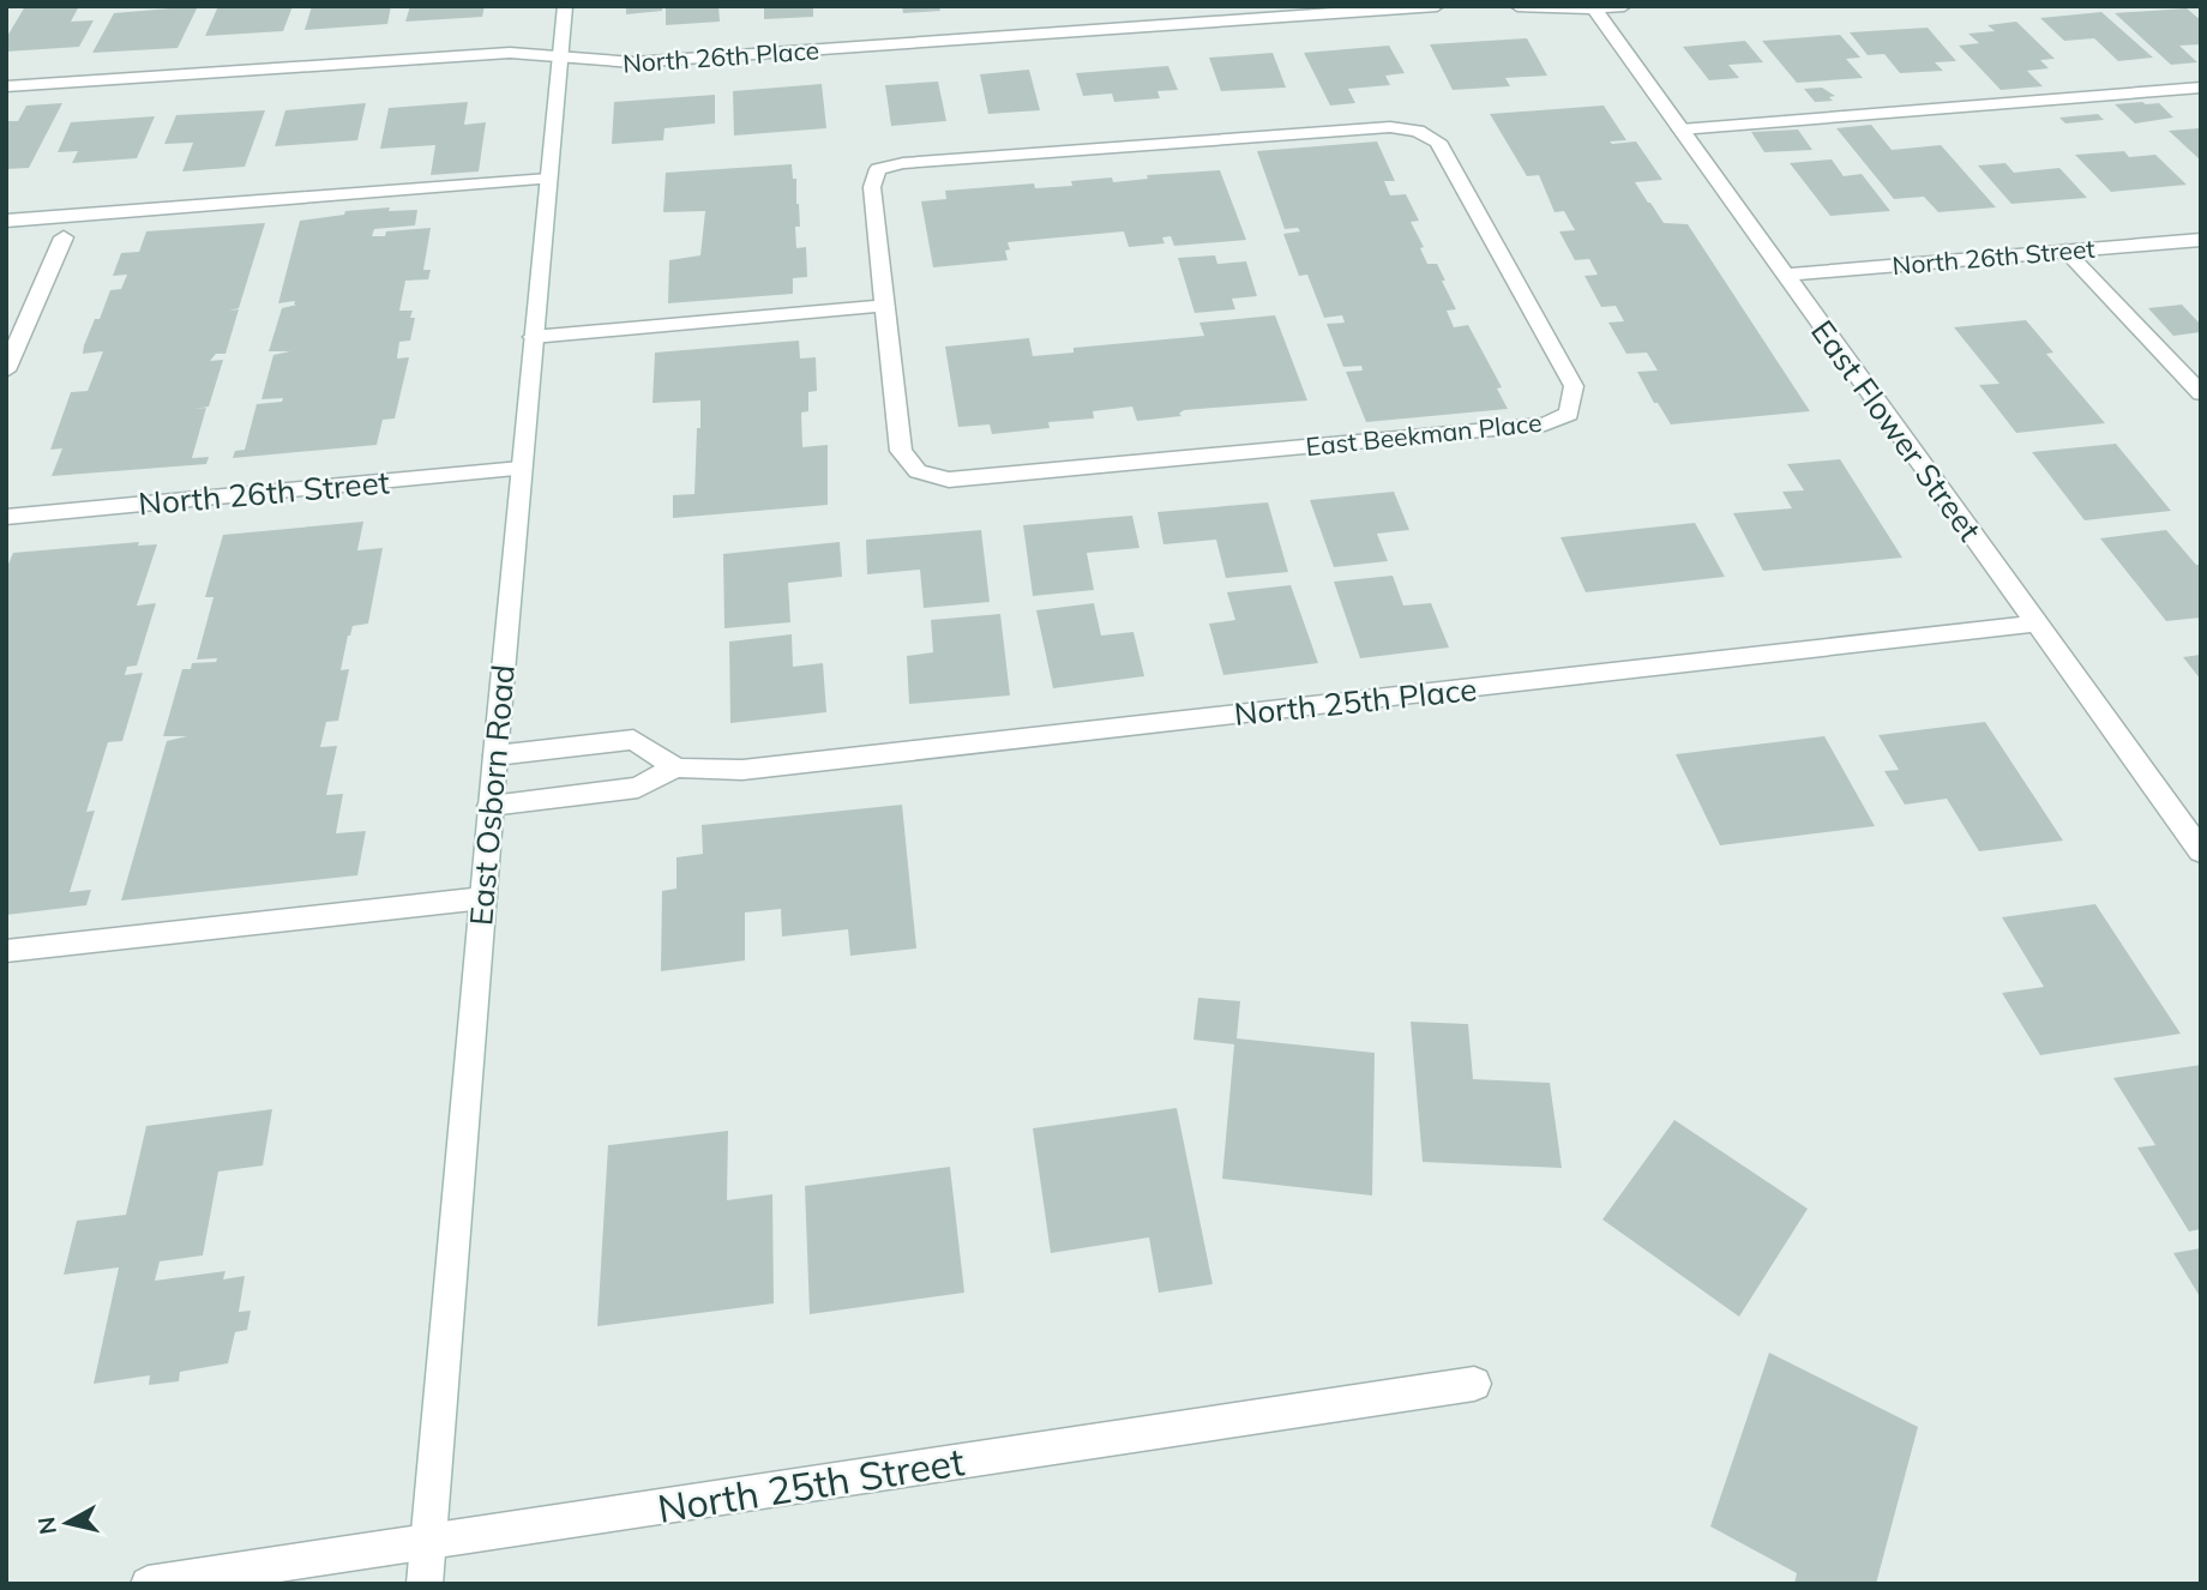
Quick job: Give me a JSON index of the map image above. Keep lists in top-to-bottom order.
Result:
{
  "streets": {
    "street": [
      "North 26th Place",
      "North 26th Street",
      "East Flower Street",
      "East Beekman Place",
      "North 25th Place",
      "East Osborn Road",
      "North 25th Street"
    ]
  },
  "crossings": [
    ["North 26th Place", "East Osborn Road"],
    ["North 26th Street", "East Flower Street"],
    ["North 26th Street", "East Osborn Road"],
    ["East Flower Street", "North 25th Place"],
    ["North 25th Place", "East Osborn Road"],
    ["East Osborn Road", "North 25th Street"]
  ],
  "north": "left"
}
